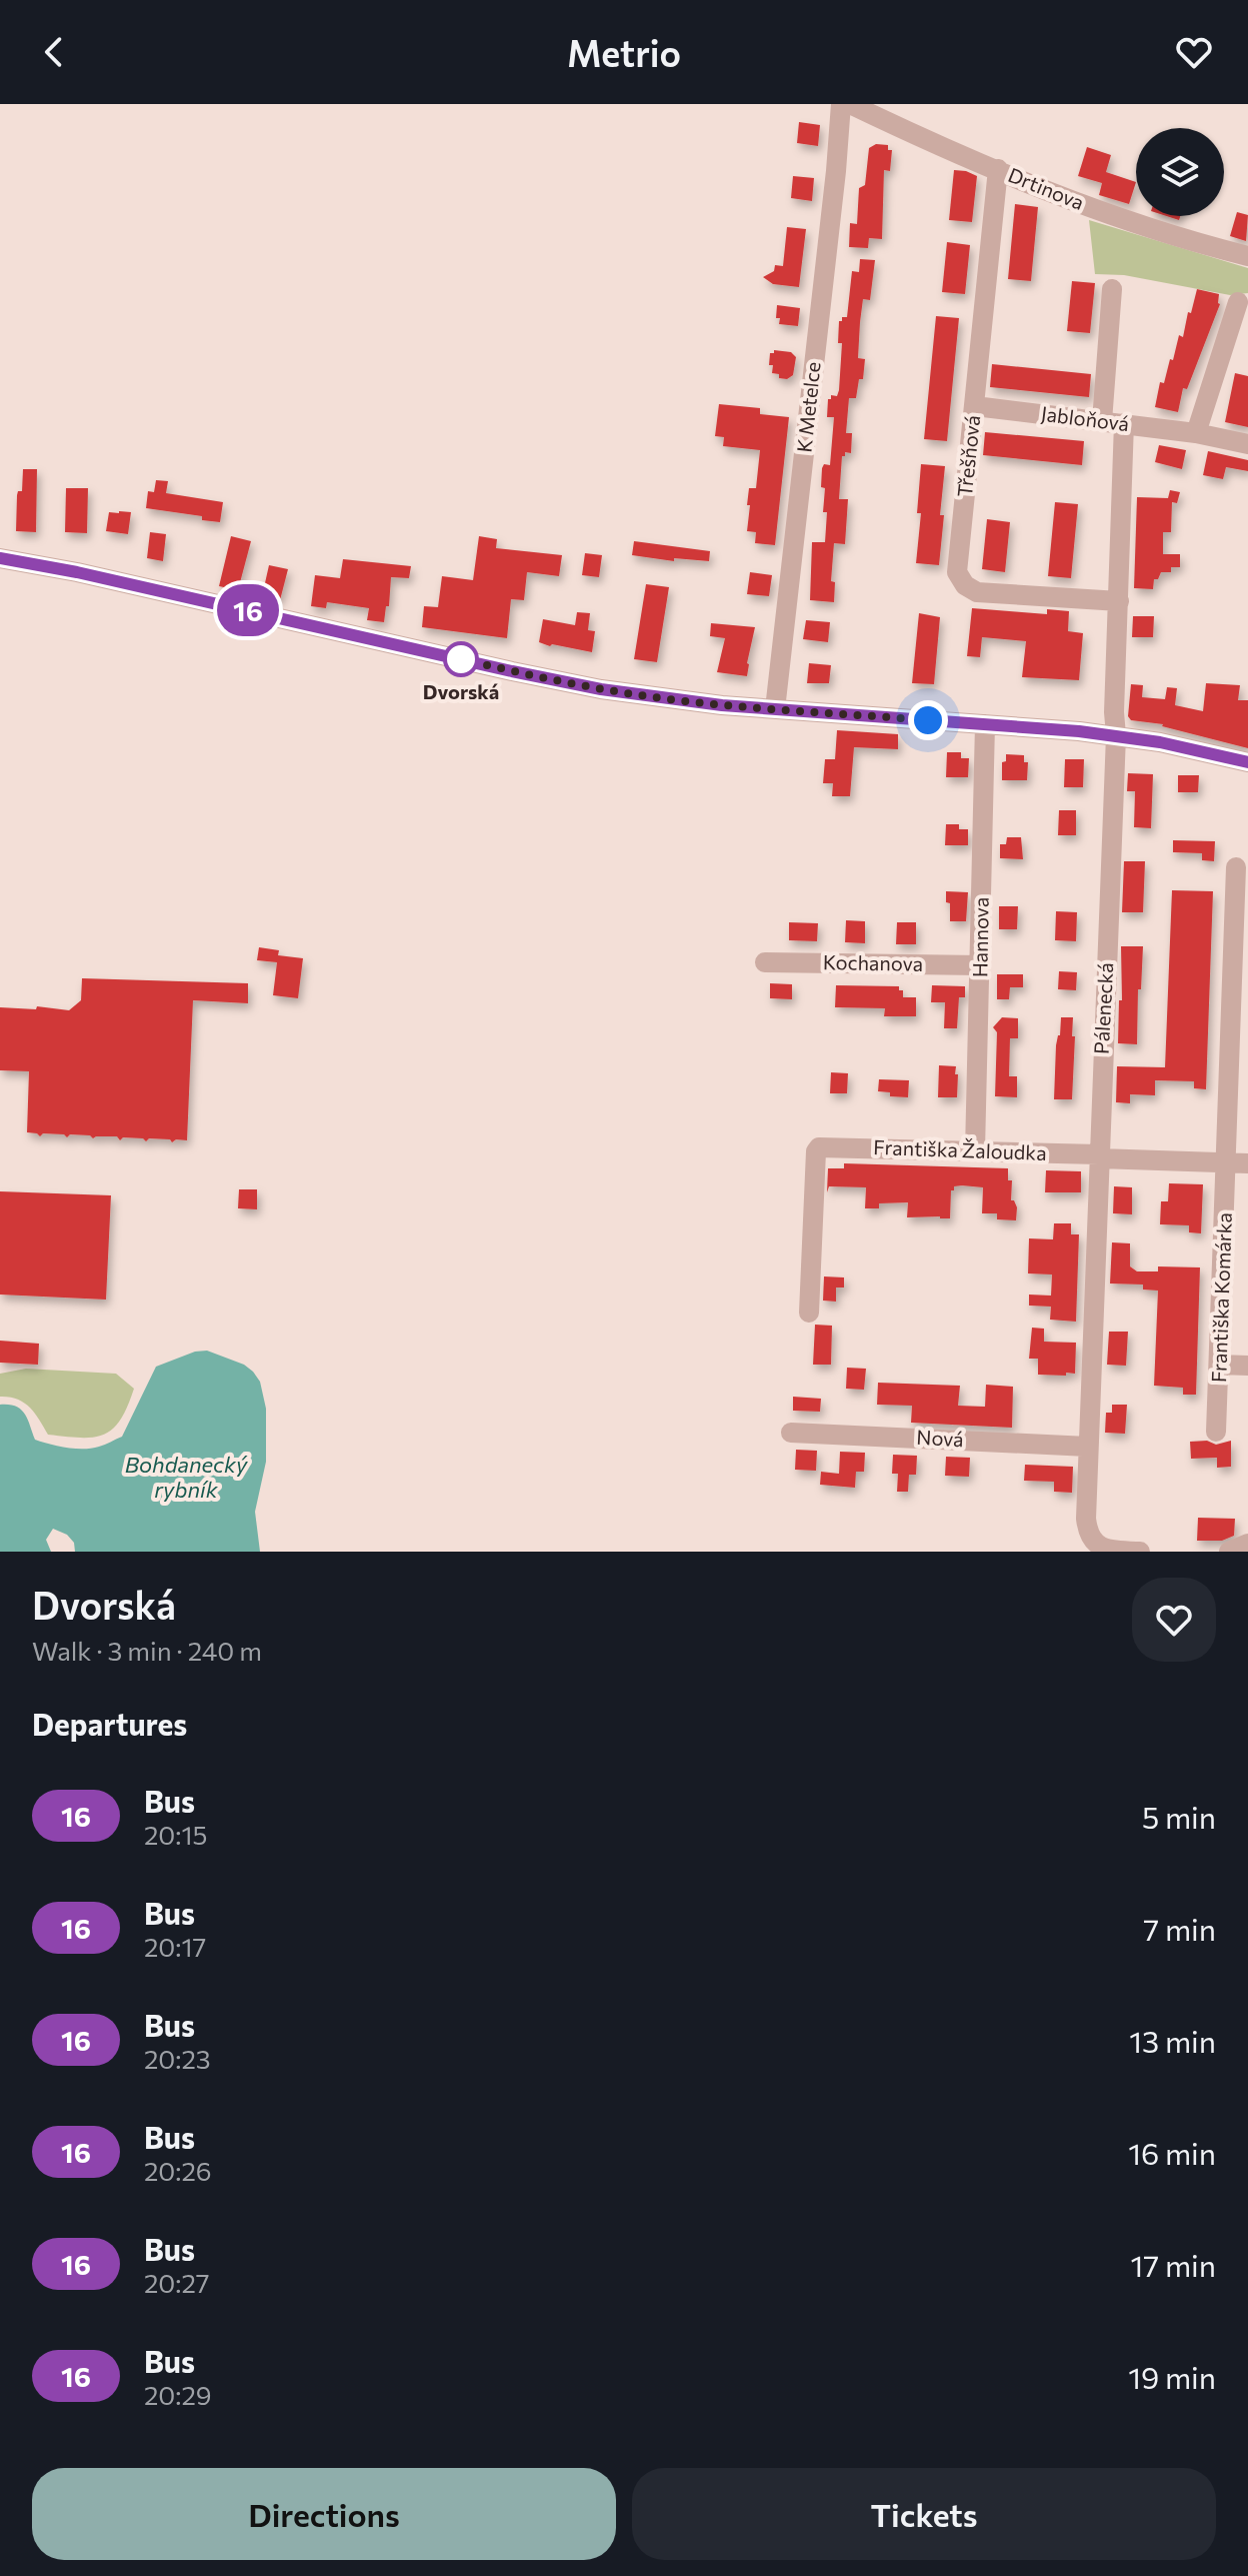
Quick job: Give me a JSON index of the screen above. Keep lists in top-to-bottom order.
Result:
{
  "streets": {
    "street": [
      "Drtinova",
      "K Metelce",
      "Jabloňová",
      "Třešňová",
      "Hannova",
      "Kochanova",
      "Pálenecká",
      "Františka Žaloudka",
      "Františka Komárka",
      "Nová"
    ]
  },
  "crossings": [
    ["Drtinova", "Třešňová"],
    ["Jabloňová", "Třešňová"],
    ["Jabloňová", "Pálenecká"],
    ["Třešňová", "Pálenecká"],
    ["Hannova", "Kochanova"],
    ["Hannova", "Františka Žaloudka"],
    ["Pálenecká", "Františka Žaloudka"],
    ["Pálenecká", "Nová"]
  ],
  "water": ["Bohdanecký rybník"],
  "places": ["Dvorská"],
  "lines": ["bus line 16"],
  "page": {
    "header": "Metrio",
    "on_map": "16",
    "heading": [
      ["Dvorská", "Walk · 3 min · 240 m"],
      "Departures"
    ],
    "list": [
      {
        "mark": "16",
        "name": "Bus",
        "note": "20:15",
        "value": "5 min"
      },
      {
        "mark": "16",
        "name": "Bus",
        "note": "20:17",
        "value": "7 min"
      },
      {
        "mark": "16",
        "name": "Bus",
        "note": "20:23",
        "value": "13 min"
      },
      {
        "mark": "16",
        "name": "Bus",
        "note": "20:26",
        "value": "16 min"
      },
      {
        "mark": "16",
        "name": "Bus",
        "note": "20:27",
        "value": "17 min"
      },
      {
        "mark": "16",
        "name": "Bus",
        "note": "20:29",
        "value": "19 min"
      }
    ],
    "buttons": ["Directions", "Tickets"]
  }
}
